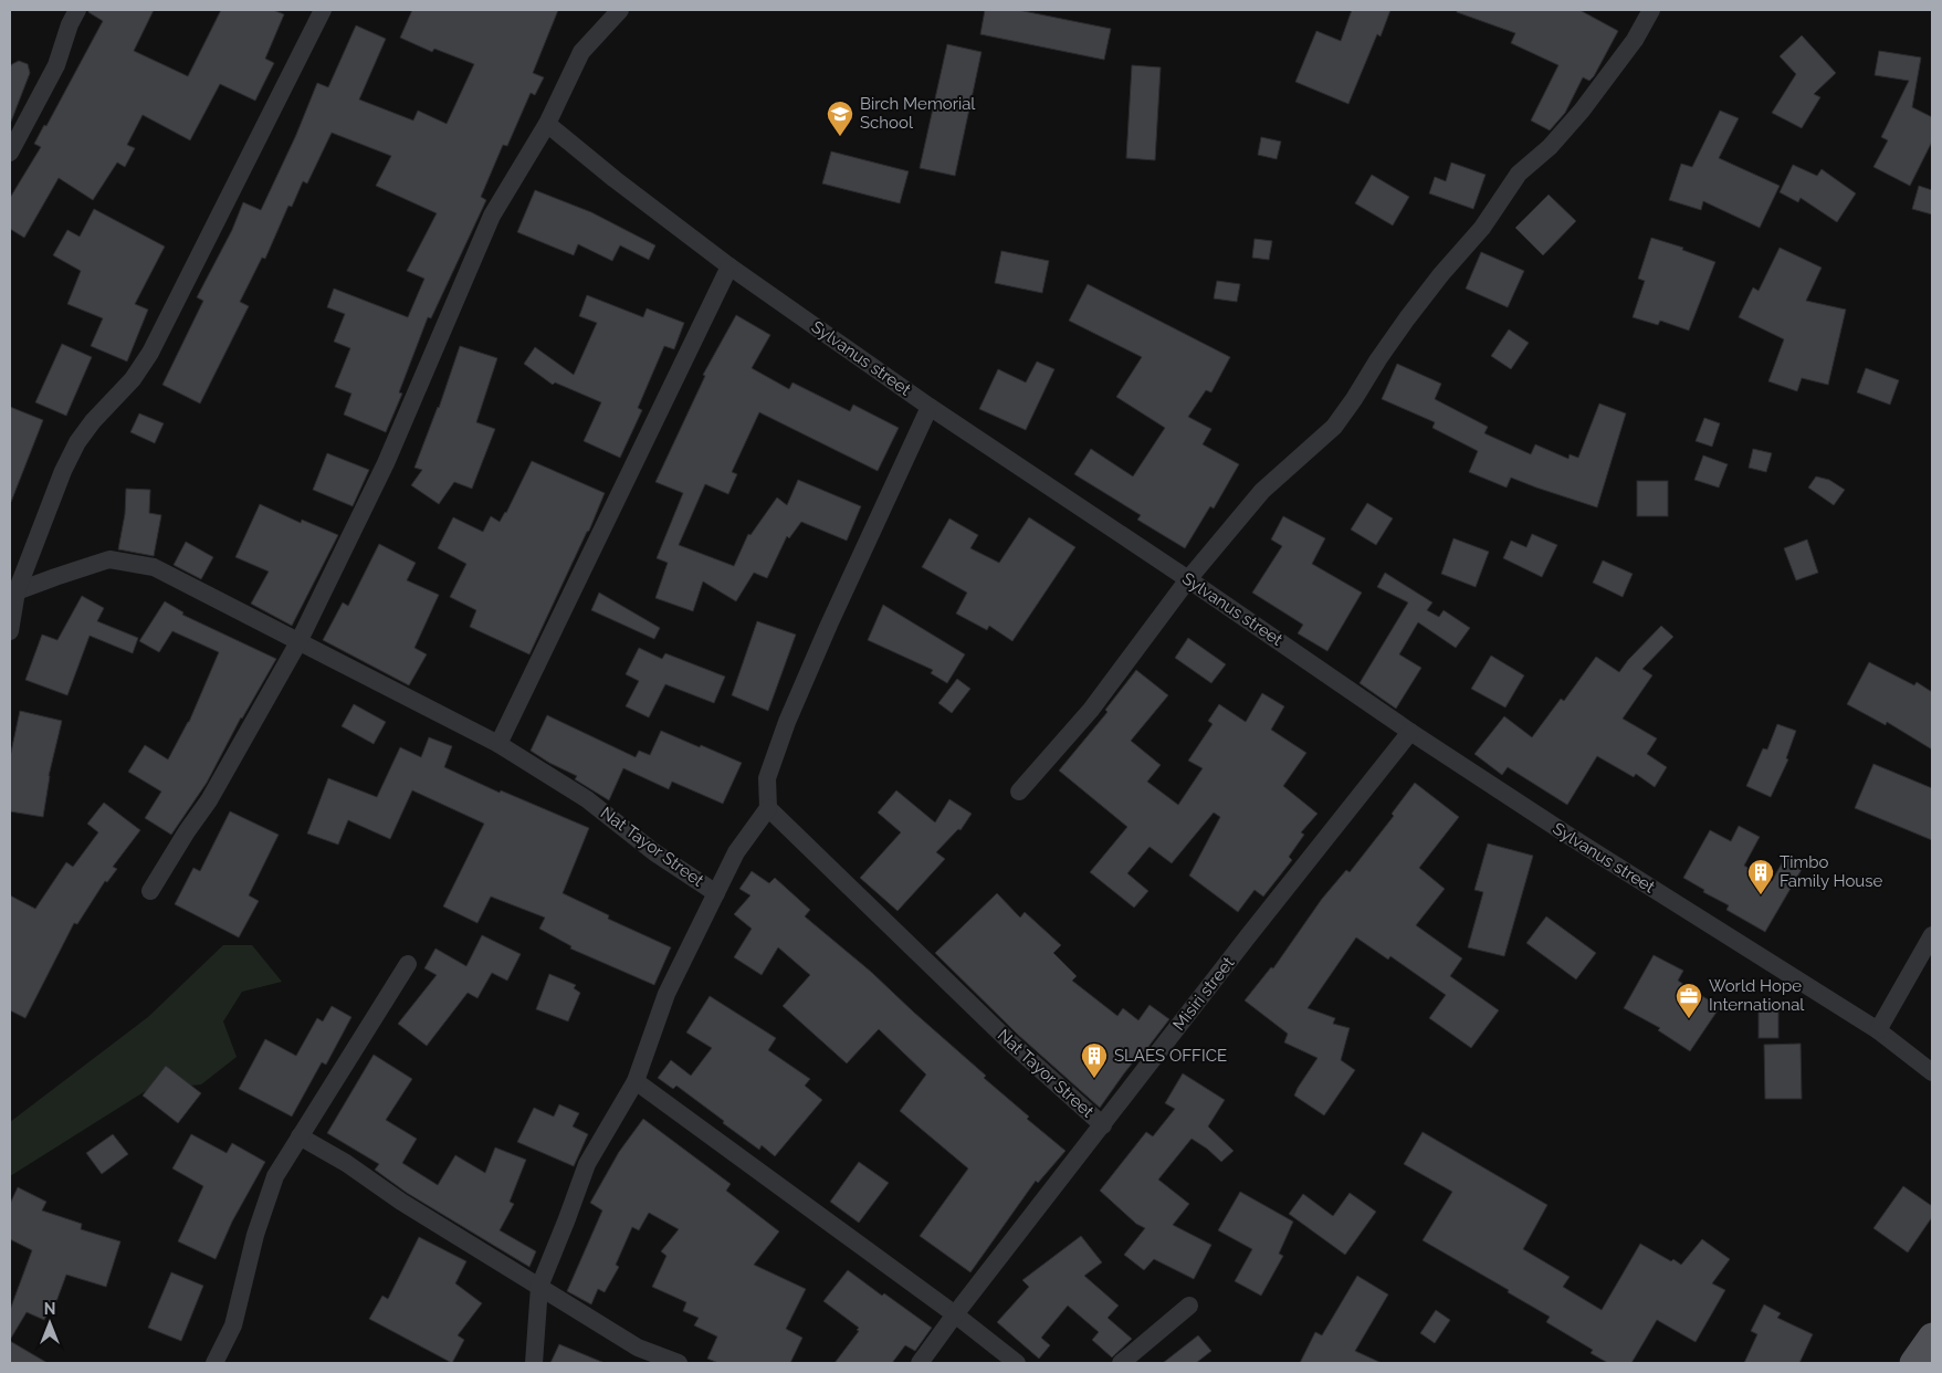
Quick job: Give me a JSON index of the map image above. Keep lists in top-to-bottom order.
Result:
{
  "streets": {
    "street": ["Sylvanus street", "Nat Tayor Street", "Misiri street"]
  },
  "crossings": [
    ["Sylvanus street", "Misiri street"],
    ["Nat Tayor Street", "Misiri street"]
  ],
  "places": {
    "school or university": ["Birch Memorial School"],
    "building": ["Timbo Family House", "SLAES OFFICE"],
    "office": ["World Hope International"]
  },
  "north": "top"
}
